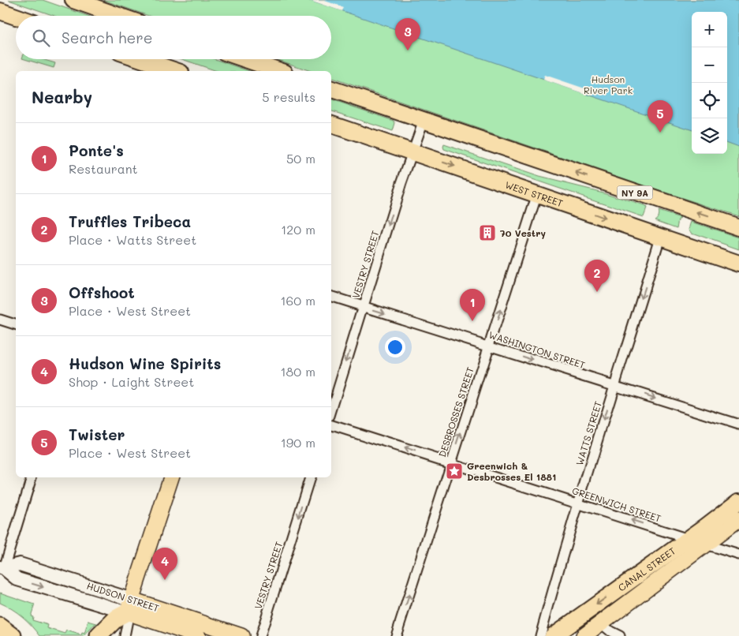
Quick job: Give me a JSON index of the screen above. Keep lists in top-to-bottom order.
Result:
{
  "streets": {
    "highway": ["NY 9A", "WEST STREET", "CANAL STREET"],
    "main road": ["HUDSON STREET"],
    "street": [
      "VESTRY STREET",
      "WASHINGTON STREET",
      "DESBROSSES STREET",
      "WATTS STREET",
      "GREENWICH STREET"
    ]
  },
  "crossings": [
    ["NY 9A", "VESTRY STREET"],
    ["WEST STREET", "VESTRY STREET"],
    ["WEST STREET", "DESBROSSES STREET"],
    ["WEST STREET", "WATTS STREET"],
    ["VESTRY STREET", "WASHINGTON STREET"],
    ["WASHINGTON STREET", "DESBROSSES STREET"],
    ["WASHINGTON STREET", "WATTS STREET"],
    ["DESBROSSES STREET", "GREENWICH STREET"],
    ["WATTS STREET", "GREENWICH STREET"],
    ["GREENWICH STREET", "CANAL STREET"]
  ],
  "one_way": [
    "VESTRY STREET",
    "WASHINGTON STREET",
    "DESBROSSES STREET",
    "WATTS STREET",
    "GREENWICH STREET",
    "CANAL STREET",
    "HUDSON STREET"
  ],
  "parks": ["Hudson River Park"],
  "places": {
    "building": ["70 Vestry"],
    "place": ["Greenwich & Desbrosses El 1881"]
  },
  "page": {
    "map_buttons": ["+", "−"],
    "search": "Search here",
    "pins": [
      "3",
      "5",
      "2",
      "1",
      "4"
    ],
    "heading": ["Nearby", "5 results"],
    "list": [
      {
        "mark": "1",
        "name": "Ponte's",
        "note": "Restaurant",
        "value": "50 m"
      },
      {
        "mark": "2",
        "name": "Truffles Tribeca",
        "note": "Place · Watts Street",
        "value": "120 m"
      },
      {
        "mark": "3",
        "name": "Offshoot",
        "note": "Place · West Street",
        "value": "160 m"
      },
      {
        "mark": "4",
        "name": "Hudson Wine Spirits",
        "note": "Shop · Laight Street",
        "value": "180 m"
      },
      {
        "mark": "5",
        "name": "Twister",
        "note": "Place · West Street",
        "value": "190 m"
      }
    ]
  }
}
